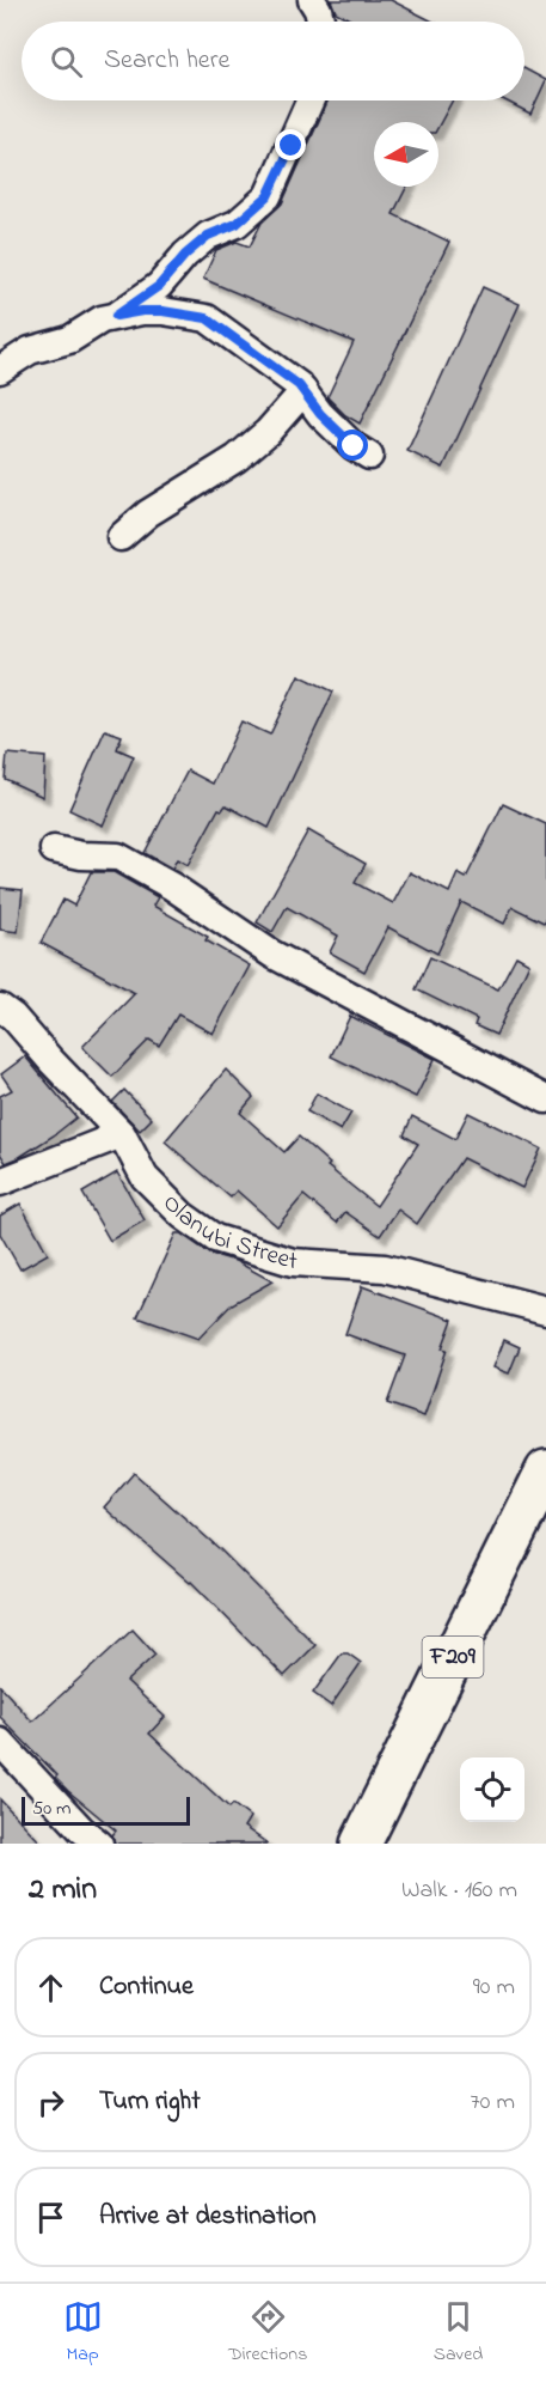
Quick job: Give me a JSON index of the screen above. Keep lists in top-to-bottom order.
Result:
{
  "streets": {
    "main road": ["F209"],
    "street": ["Olanubi Street"]
  },
  "scale_bar": "50 m",
  "north": "left",
  "page": {
    "search": "Search here",
    "scale": "50 m",
    "heading": ["2 min", "Walk · 160 m"],
    "list": [
      ["Continue", "90 m"],
      ["Turn right", "70 m"],
      "Arrive at destination"
    ],
    "nav": ["Map", "Directions", "Saved"]
  }
}
